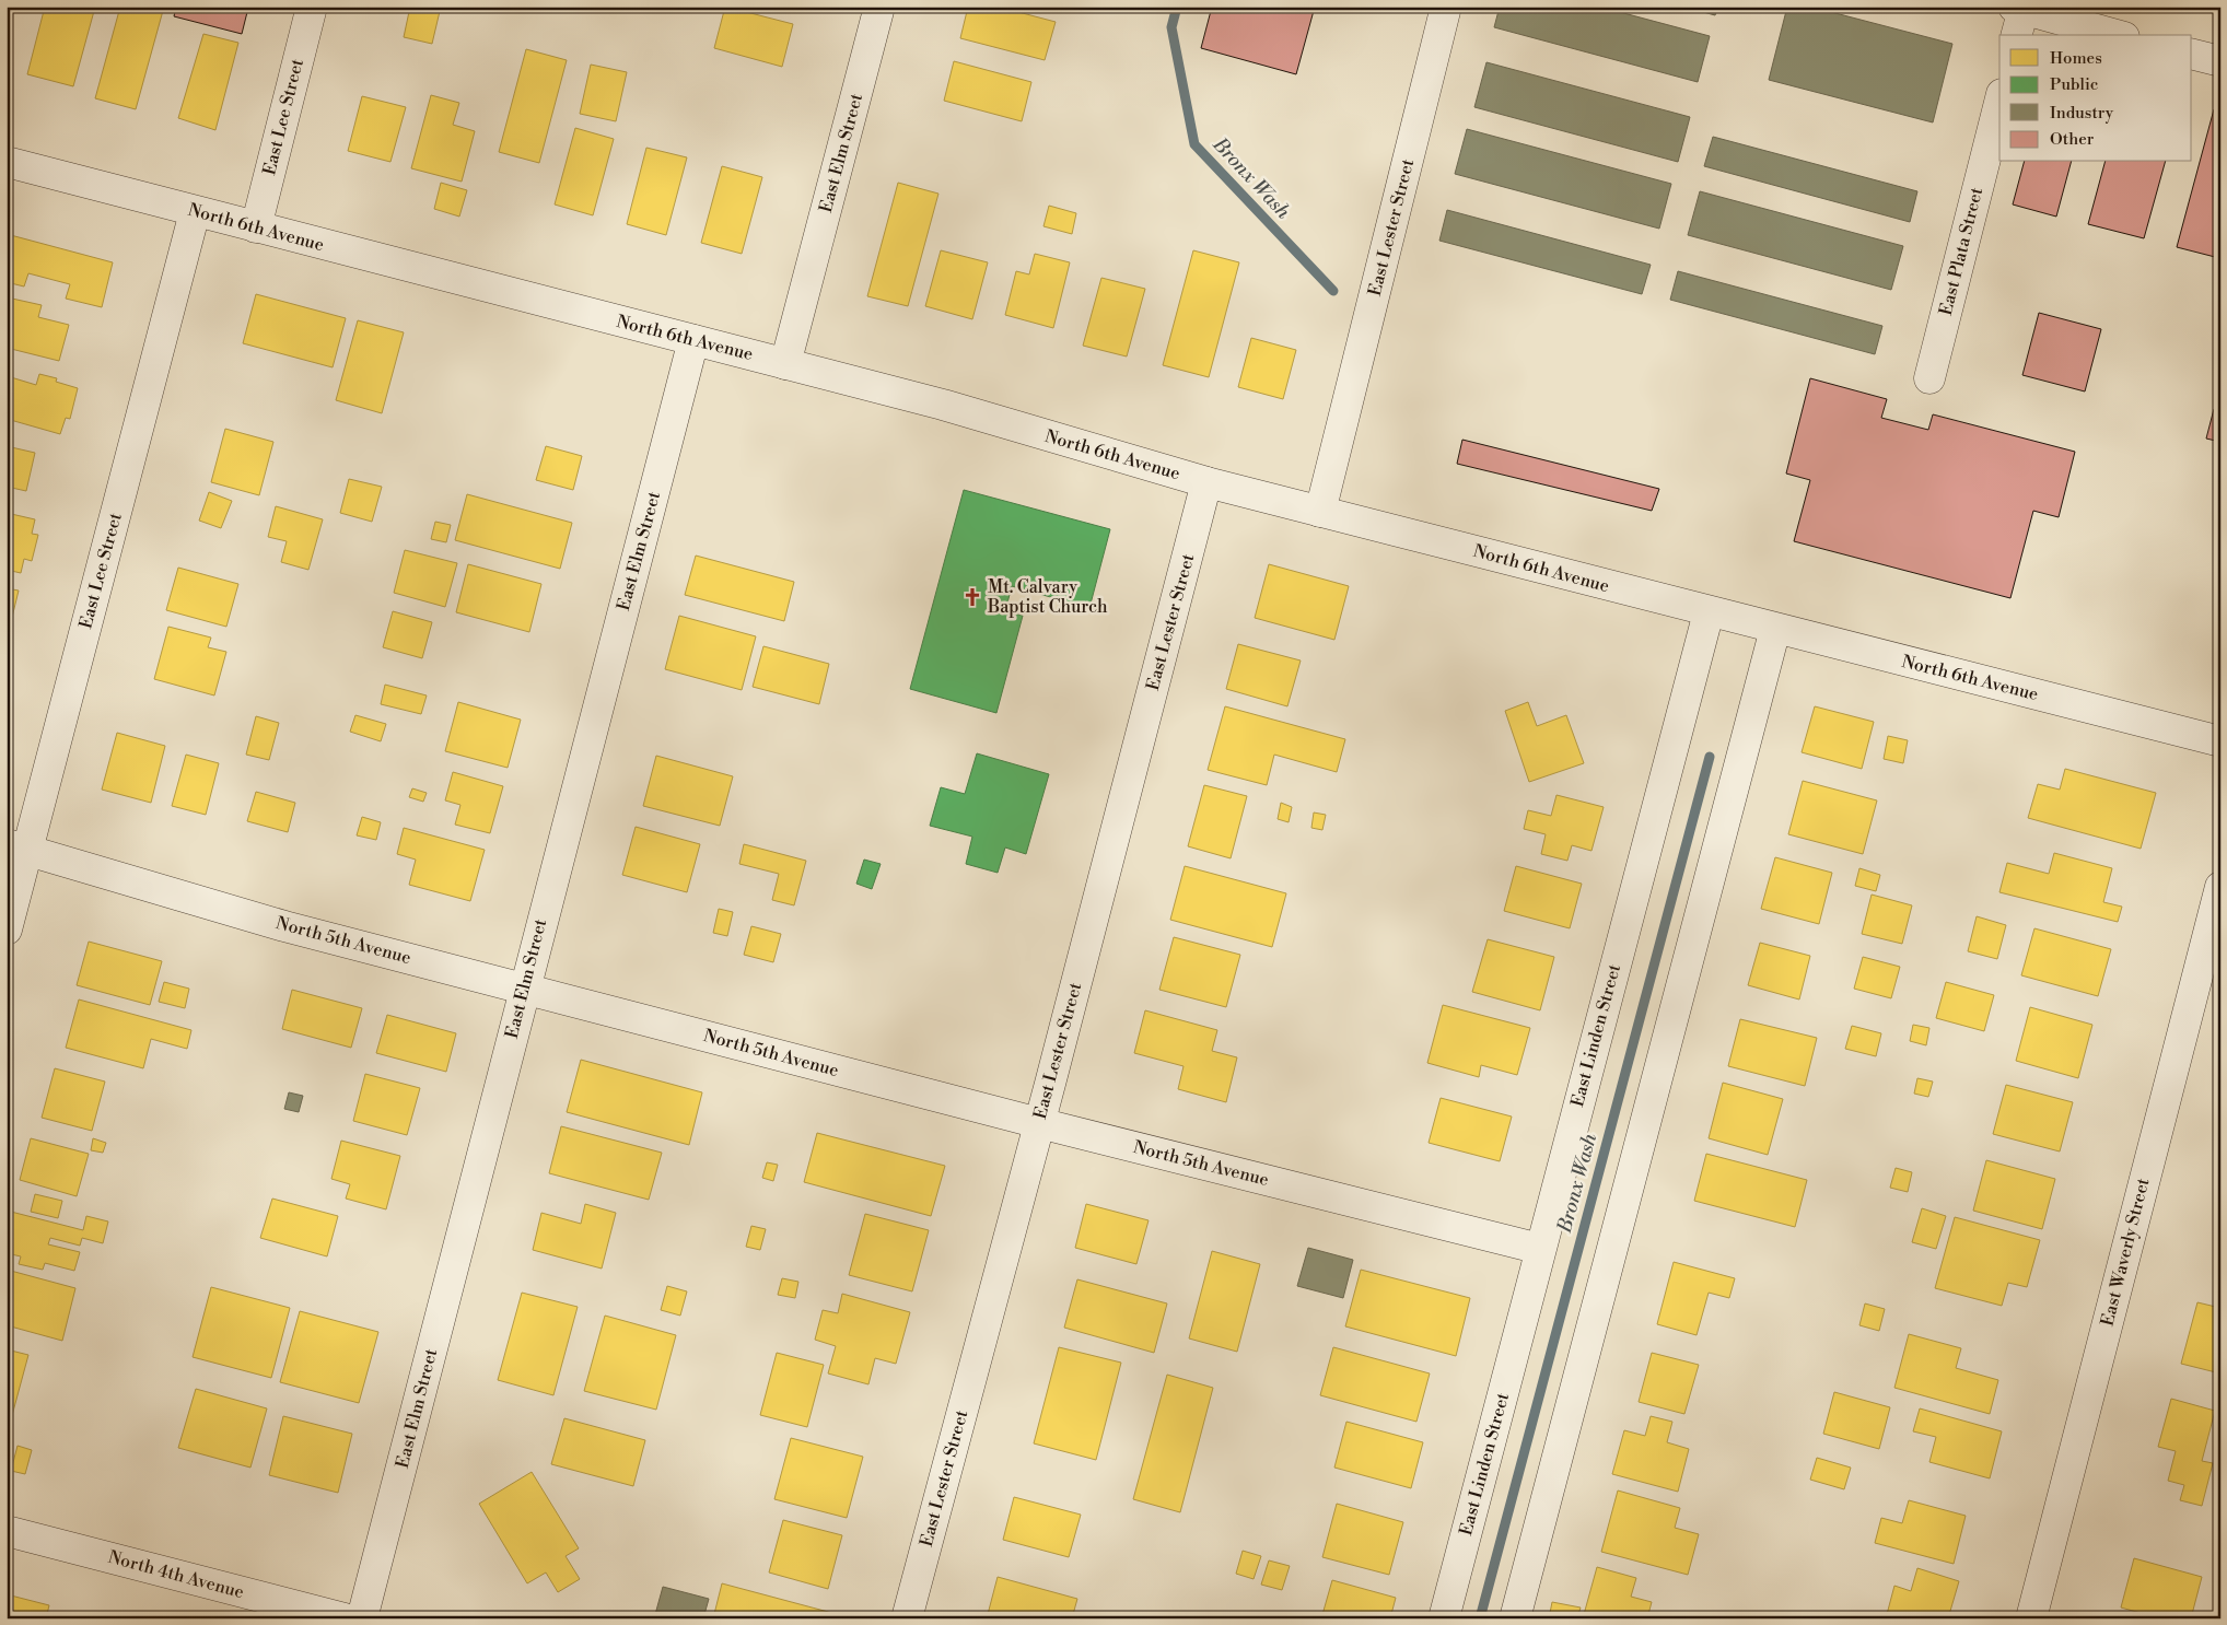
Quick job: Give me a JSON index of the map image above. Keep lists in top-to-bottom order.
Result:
{
  "streets": {
    "street": [
      "East Lee Street",
      "East Elm Street",
      "North 6th Avenue",
      "East Lester Street",
      "East Plata Street",
      "North 5th Avenue",
      "East Linden Street",
      "East Waverly Street",
      "North 4th Avenue"
    ]
  },
  "crossings": [
    ["East Lee Street", "North 6th Avenue"],
    ["East Lee Street", "North 5th Avenue"],
    ["East Elm Street", "North 6th Avenue"],
    ["East Elm Street", "North 5th Avenue"],
    ["North 6th Avenue", "East Lester Street"],
    ["North 6th Avenue", "East Linden Street"],
    ["East Lester Street", "North 5th Avenue"],
    ["North 5th Avenue", "East Linden Street"]
  ],
  "water": ["Bronx Wash"],
  "places": {
    "church": ["Mt. Calvary Baptist Church"]
  },
  "legend": [
    "Homes",
    "Public",
    "Industry",
    "Other"
  ]
}
